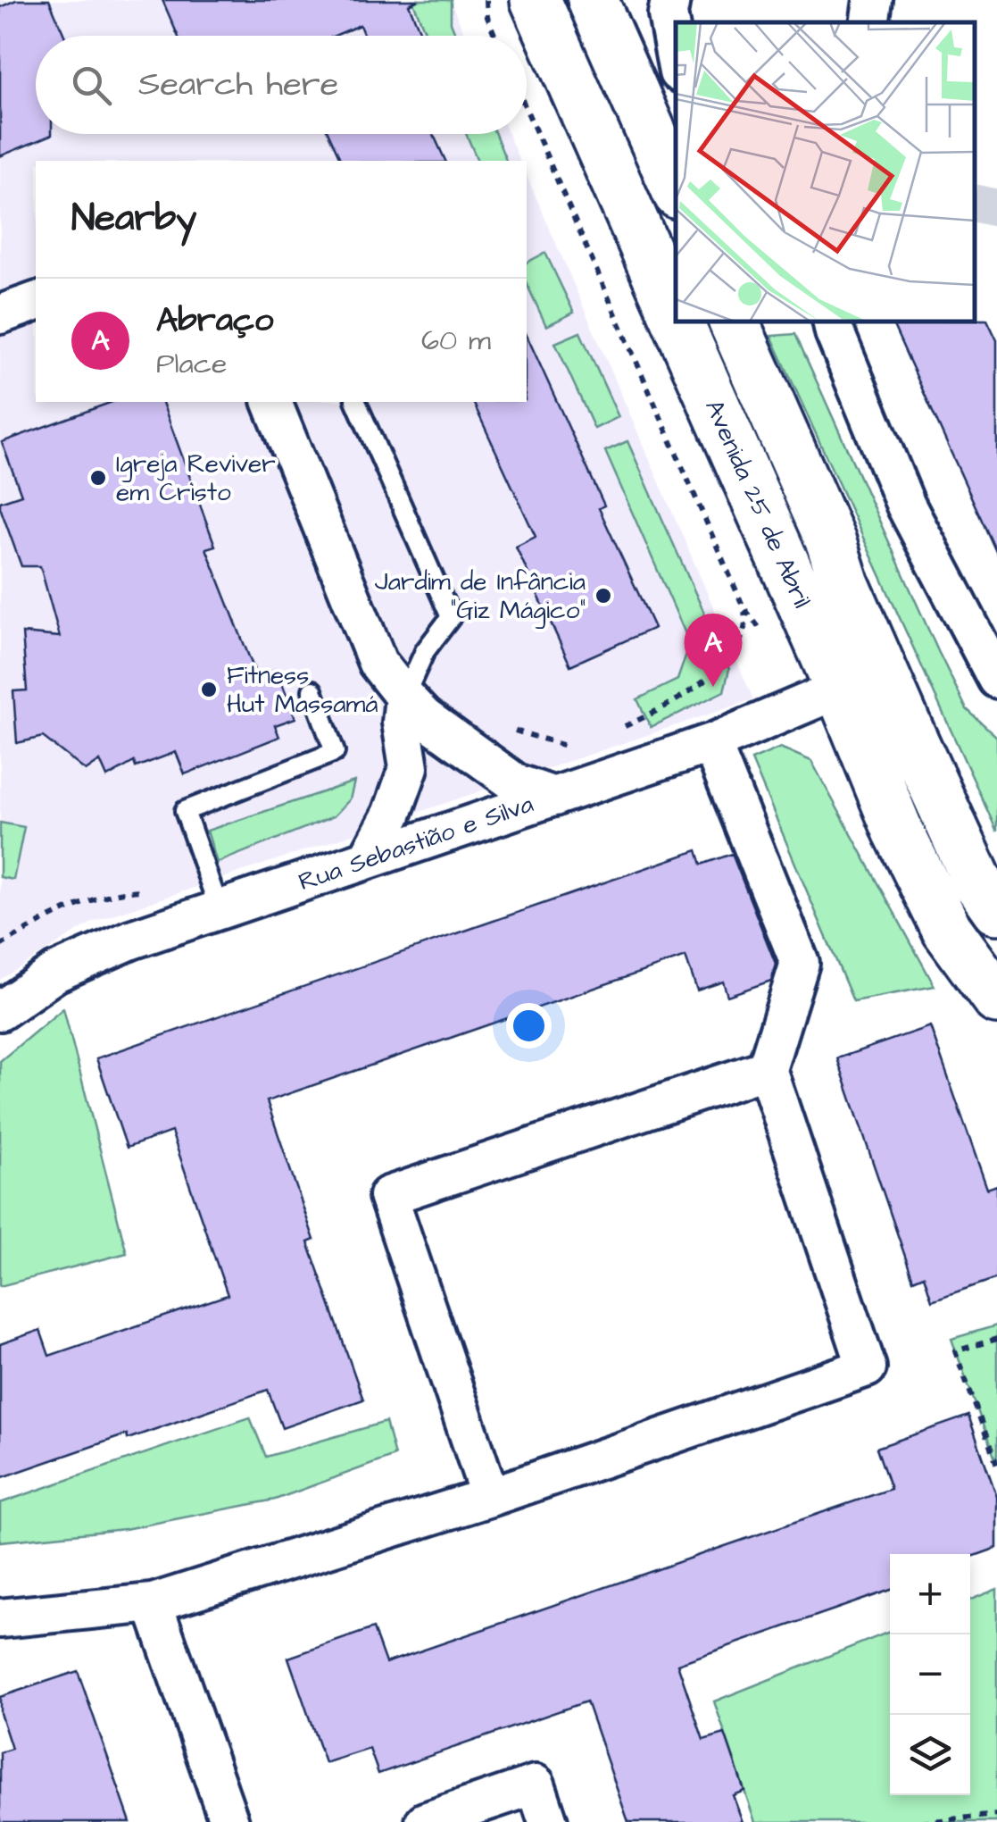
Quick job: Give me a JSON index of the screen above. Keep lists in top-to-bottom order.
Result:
{
  "streets": {
    "main road": ["Avenida 25 de Abril"],
    "street": ["Rua Sebastião e Silva"]
  },
  "crossings": [
    ["Avenida 25 de Abril", "Rua Sebastião e Silva"]
  ],
  "places": ["Igreja Reviver em Cristo", "Jardim de Infância \"Giz Mágico\"", "Fitness Hut Massamá"],
  "page": {
    "search": "Search here",
    "heading": "Nearby",
    "list": [
      {
        "mark": "A",
        "name": "Abraço",
        "note": "Place",
        "value": "60 m"
      }
    ],
    "pins": "A",
    "map_buttons": ["+", "−"]
  }
}
